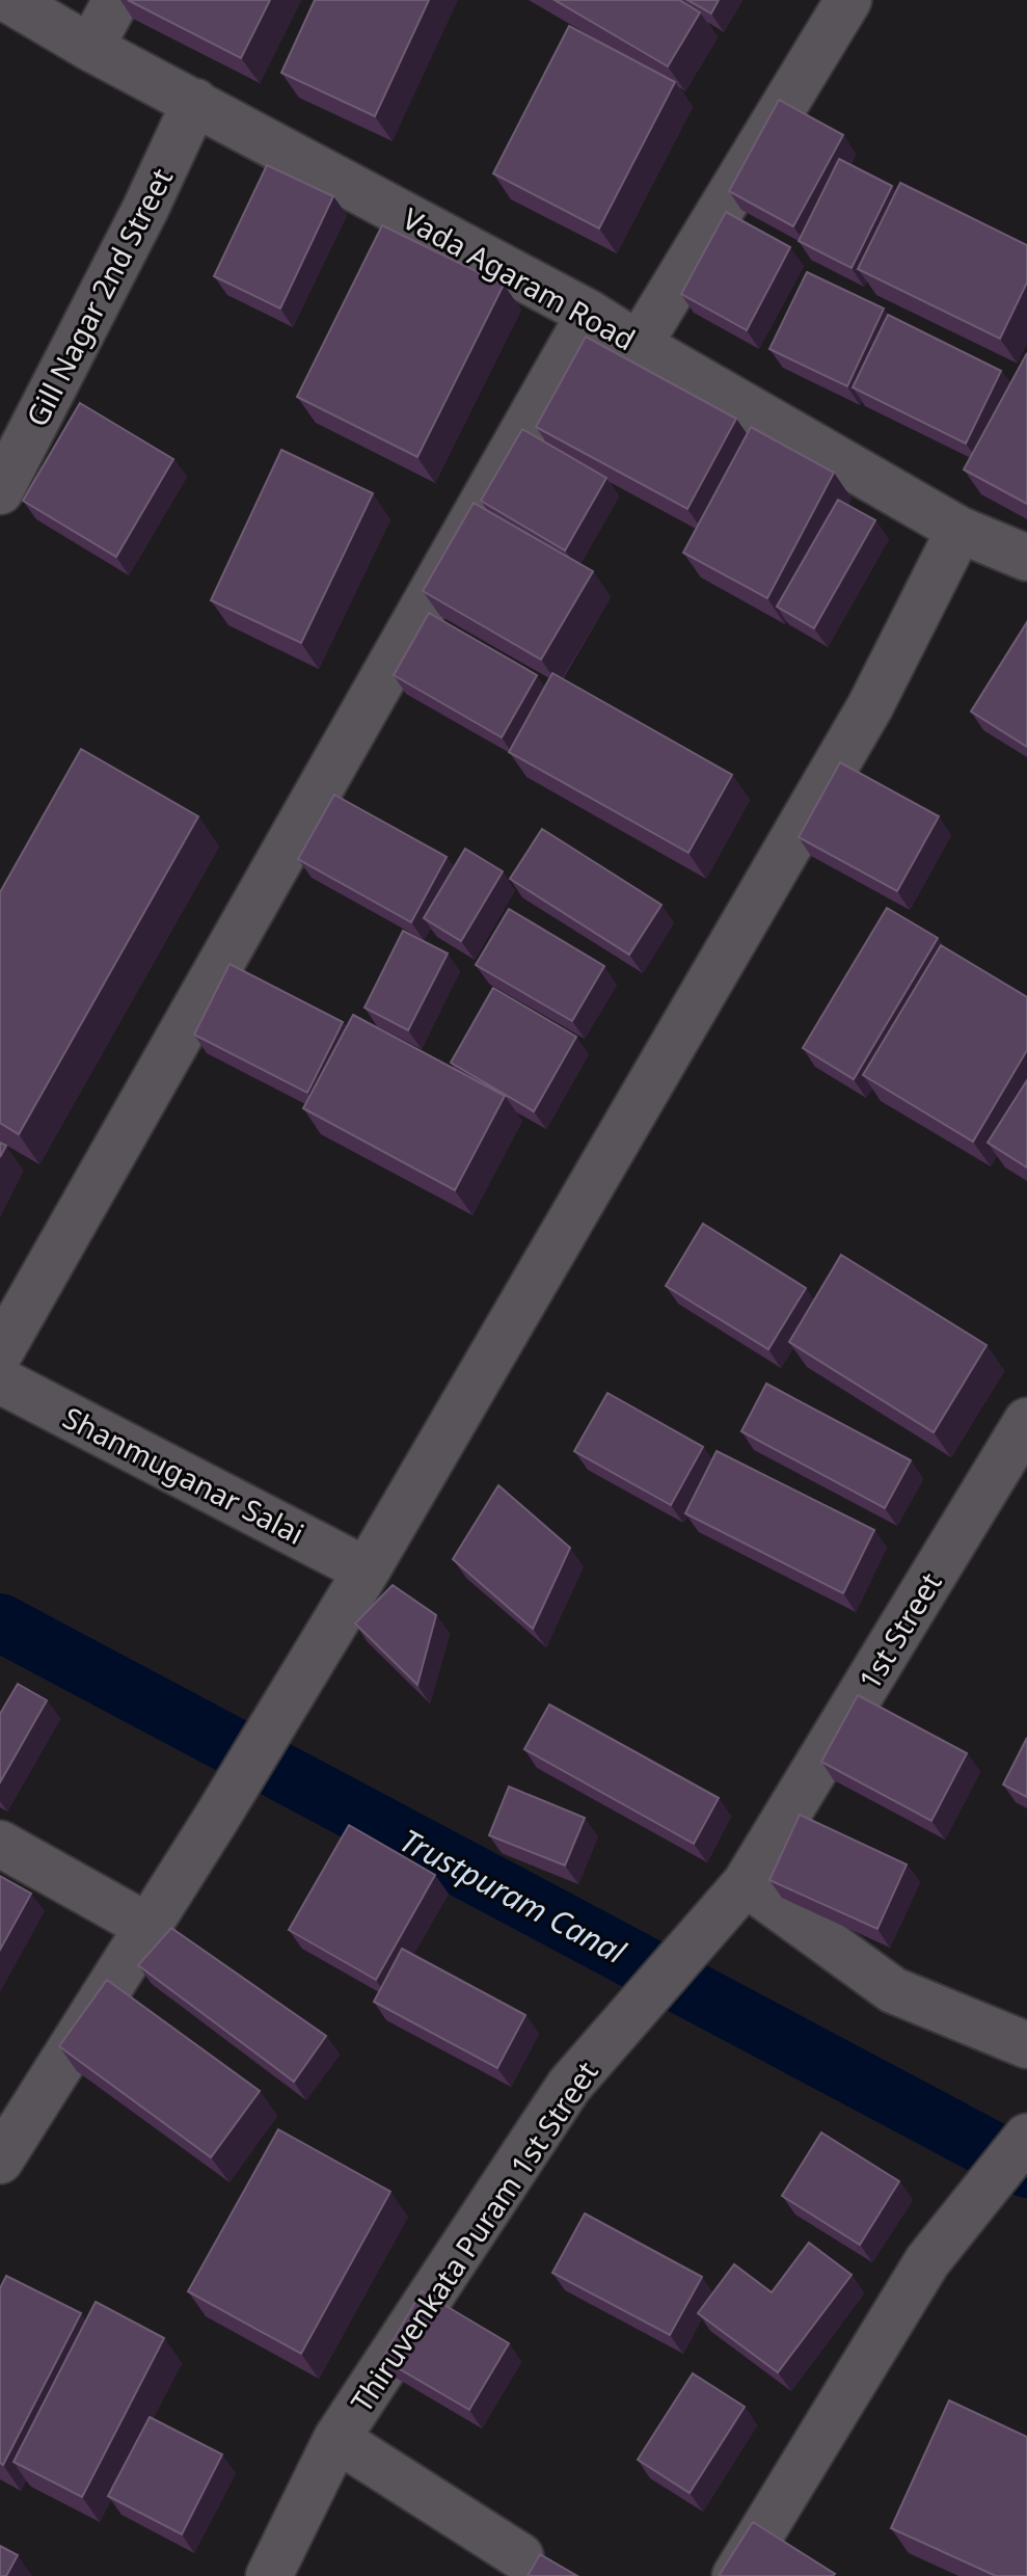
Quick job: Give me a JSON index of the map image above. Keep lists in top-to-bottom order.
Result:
{
  "streets": {
    "street": [
      "Vada Agaram Road",
      "Gill Nagar 2nd Street",
      "Shanmuganar Salai",
      "1st Street",
      "Thiruvenkata Puram 1st Street"
    ]
  },
  "crossings": [
    ["Vada Agaram Road", "Gill Nagar 2nd Street"],
    ["1st Street", "Thiruvenkata Puram 1st Street"]
  ],
  "water": ["Trustpuram Canal"]
}
